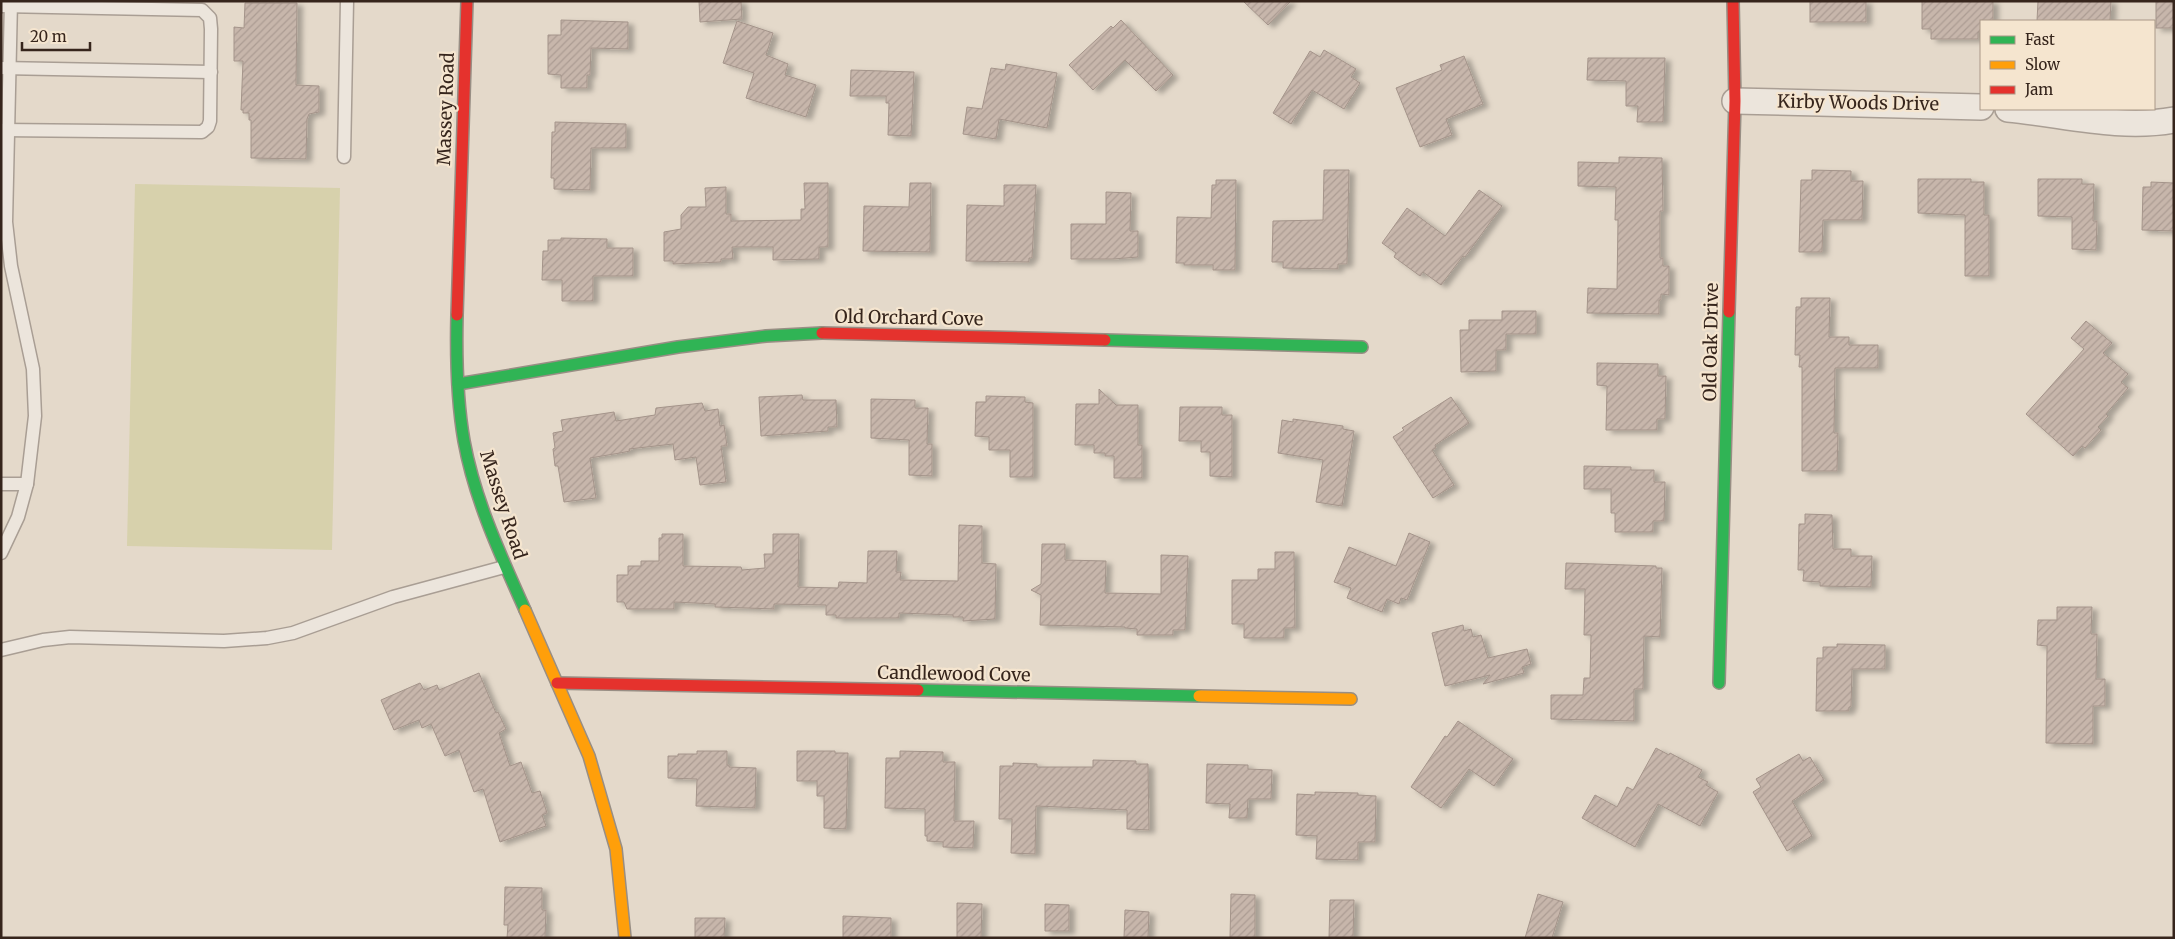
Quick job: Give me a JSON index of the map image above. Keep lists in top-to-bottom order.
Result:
{
  "streets": {
    "street": [
      "Kirby Woods Drive",
      "Massey Road",
      "Old Orchard Cove",
      "Old Oak Drive",
      "Candlewood Cove"
    ]
  },
  "crossings": [
    ["Kirby Woods Drive", "Old Oak Drive"],
    ["Massey Road", "Old Orchard Cove"],
    ["Massey Road", "Candlewood Cove"]
  ],
  "legend": ["Fast", "Slow", "Jam"],
  "scale_bar": "20 m"
}
